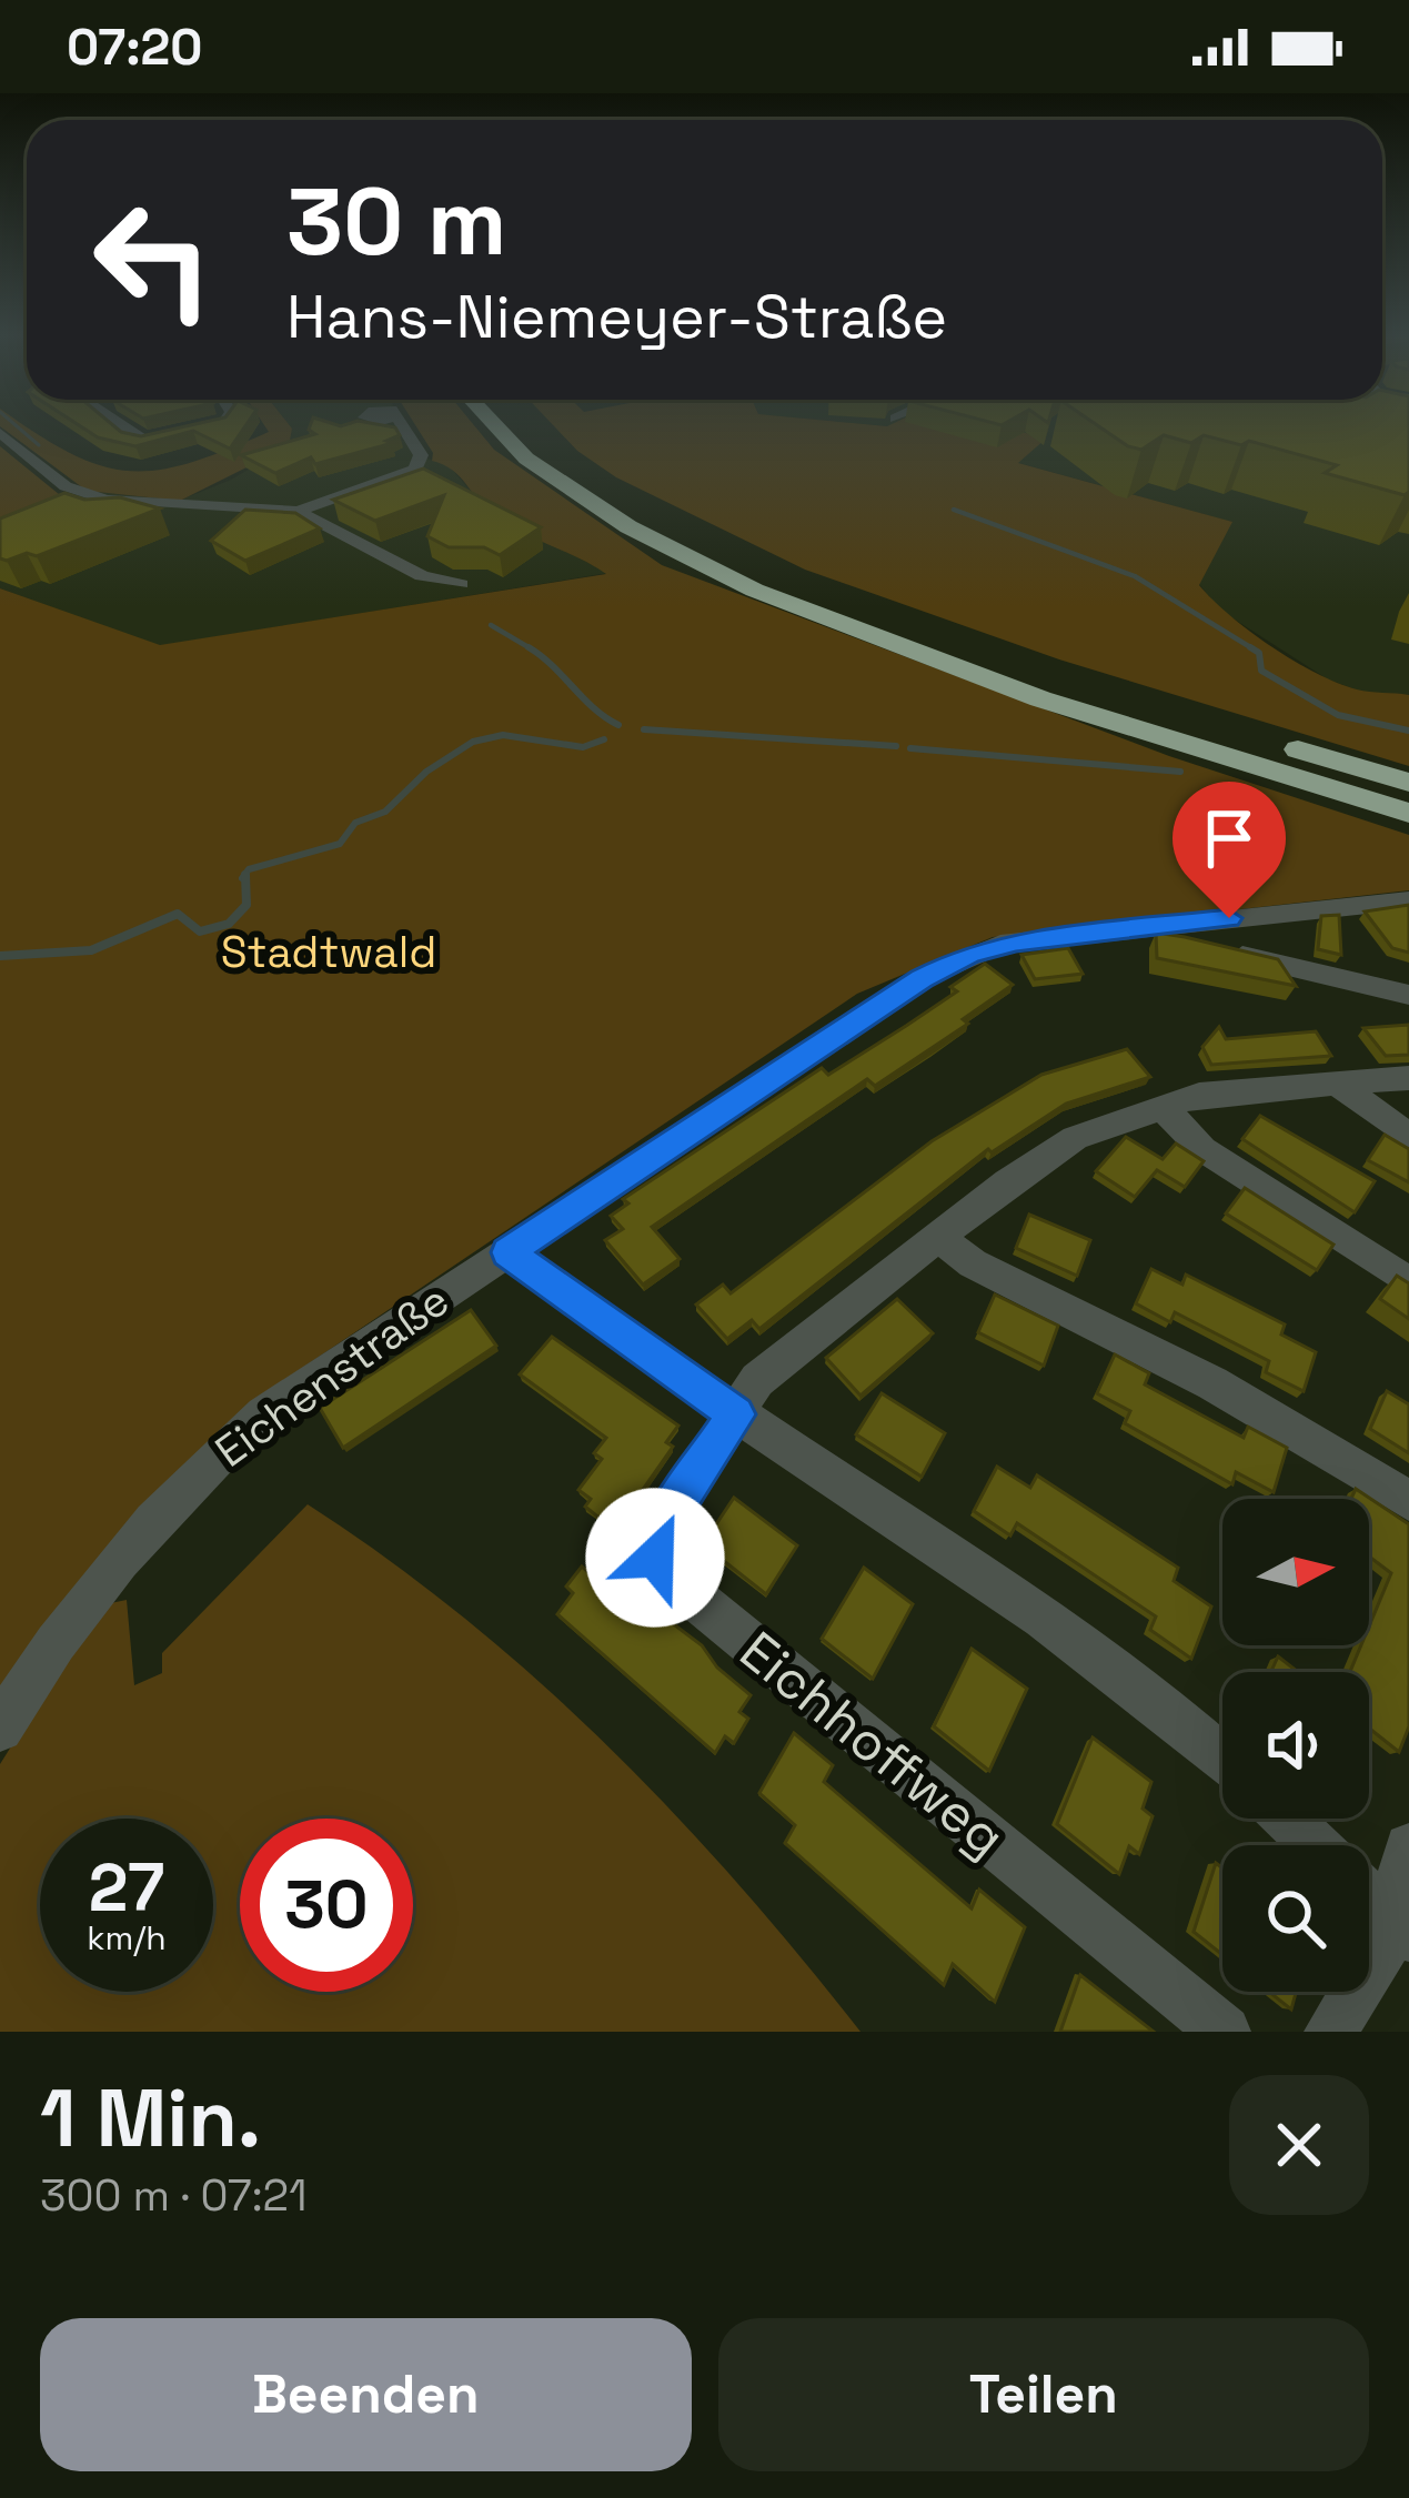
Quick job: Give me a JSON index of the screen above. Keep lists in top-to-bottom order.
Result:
{
  "streets": {
    "street": ["Eichenstraße", "Eichhoffweg"]
  },
  "parks": ["Stadtwald"],
  "north": "right",
  "page": {
    "status": "07:20",
    "turn": ["30 m", "Hans-Niemeyer-Straße"],
    "speed": "27 km/h",
    "limit": "30",
    "heading": ["1 Min.", "300 m · 07:21"],
    "buttons": ["Beenden", "Teilen"]
  }
}
